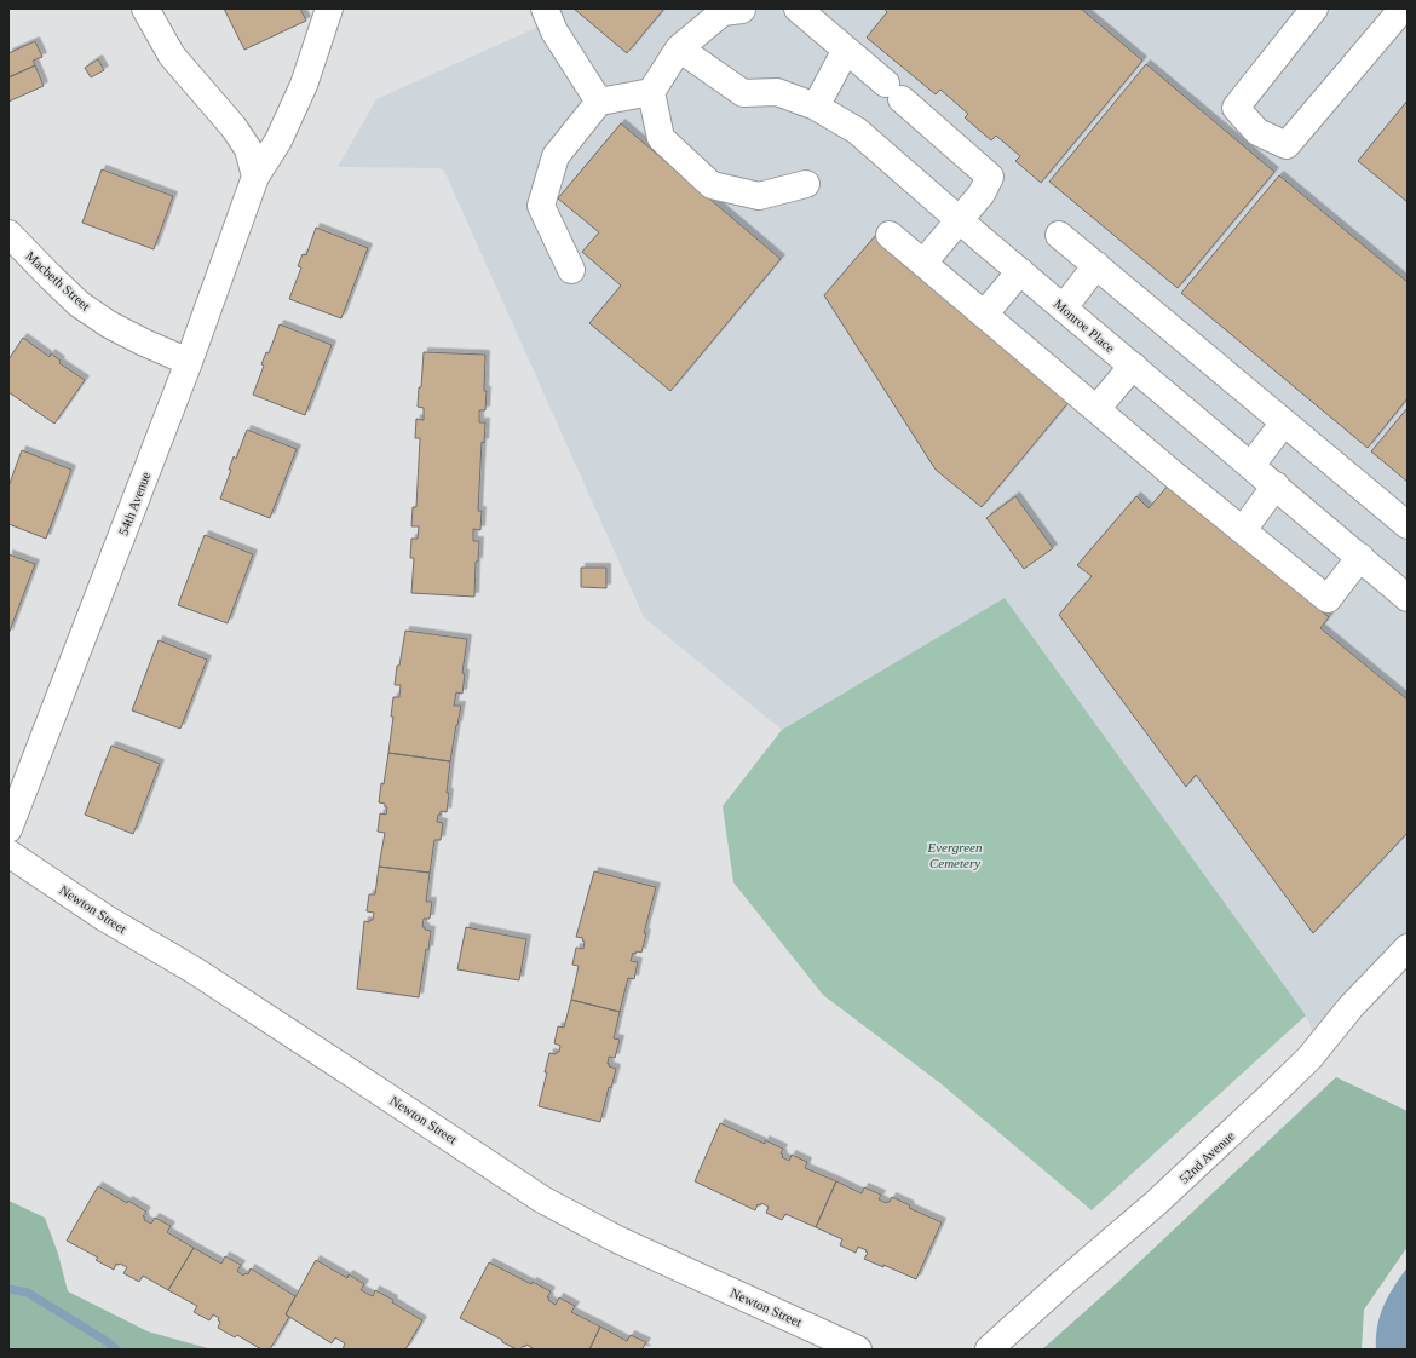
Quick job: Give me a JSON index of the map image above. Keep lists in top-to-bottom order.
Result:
{
  "streets": {
    "street": [
      "Macbeth Street",
      "Monroe Place",
      "54th Avenue",
      "Newton Street",
      "52nd Avenue"
    ]
  },
  "crossings": [
    ["Macbeth Street", "54th Avenue"]
  ],
  "parks": ["Evergreen Cemetery"]
}
